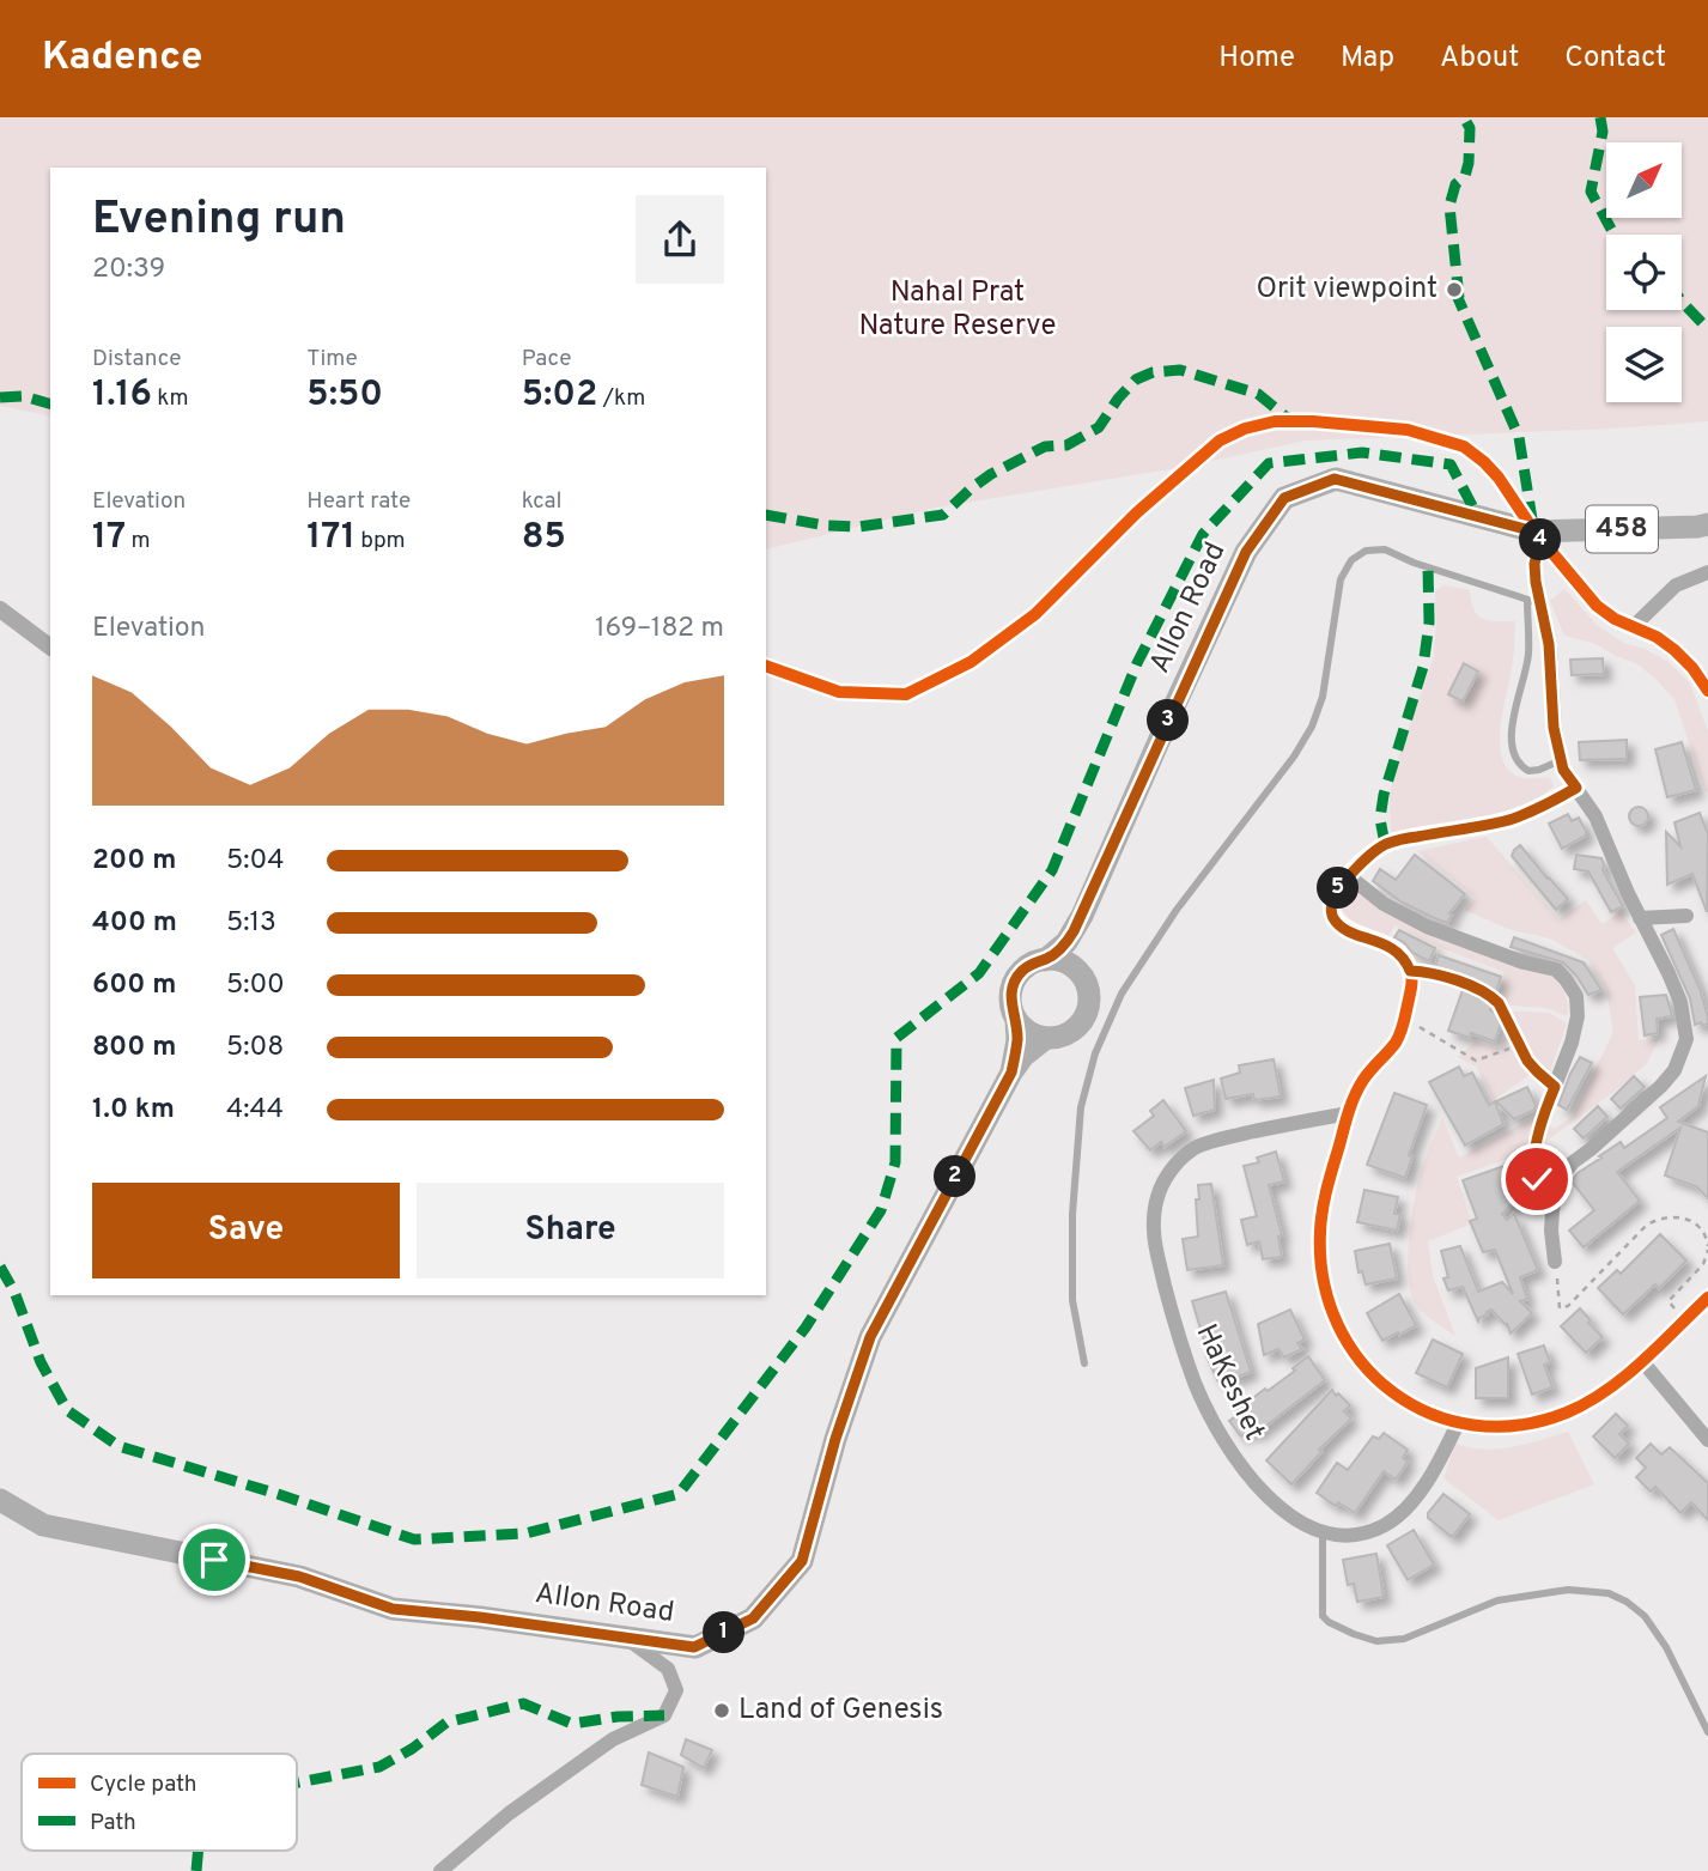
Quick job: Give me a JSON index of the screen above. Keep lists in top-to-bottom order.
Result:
{
  "streets": {
    "main road": ["458", "Allon Road"],
    "street": ["HaKeshet"]
  },
  "parks": ["Nahal Prat Nature Reserve"],
  "places": ["Orit viewpoint", "Land of Genesis"],
  "legend": ["Cycle path", "Path"],
  "north": "top right",
  "page": {
    "header": "Kadence",
    "nav": [
      "Home",
      "Map",
      "About",
      "Contact"
    ],
    "heading": ["Evening run", "20:39"],
    "stats": [
      ["Distance", "1.16 km"],
      ["Time", "5:50"],
      ["Pace", "5:02 /km"],
      ["Elevation", "17 m"],
      ["Heart rate", "171 bpm"],
      ["kcal", "85"]
    ],
    "pins": [
      "4",
      "3",
      "5",
      "2",
      "1"
    ],
    "chart": ["Elevation", "169–182 m"],
    "list": [
      {
        "name": "200 m",
        "note": "5:04"
      },
      {
        "name": "400 m",
        "note": "5:13"
      },
      {
        "name": "600 m",
        "note": "5:00"
      },
      {
        "name": "800 m",
        "note": "5:08"
      },
      {
        "name": "1.0 km",
        "note": "4:44"
      }
    ],
    "buttons": ["Save", "Share"]
  }
}
